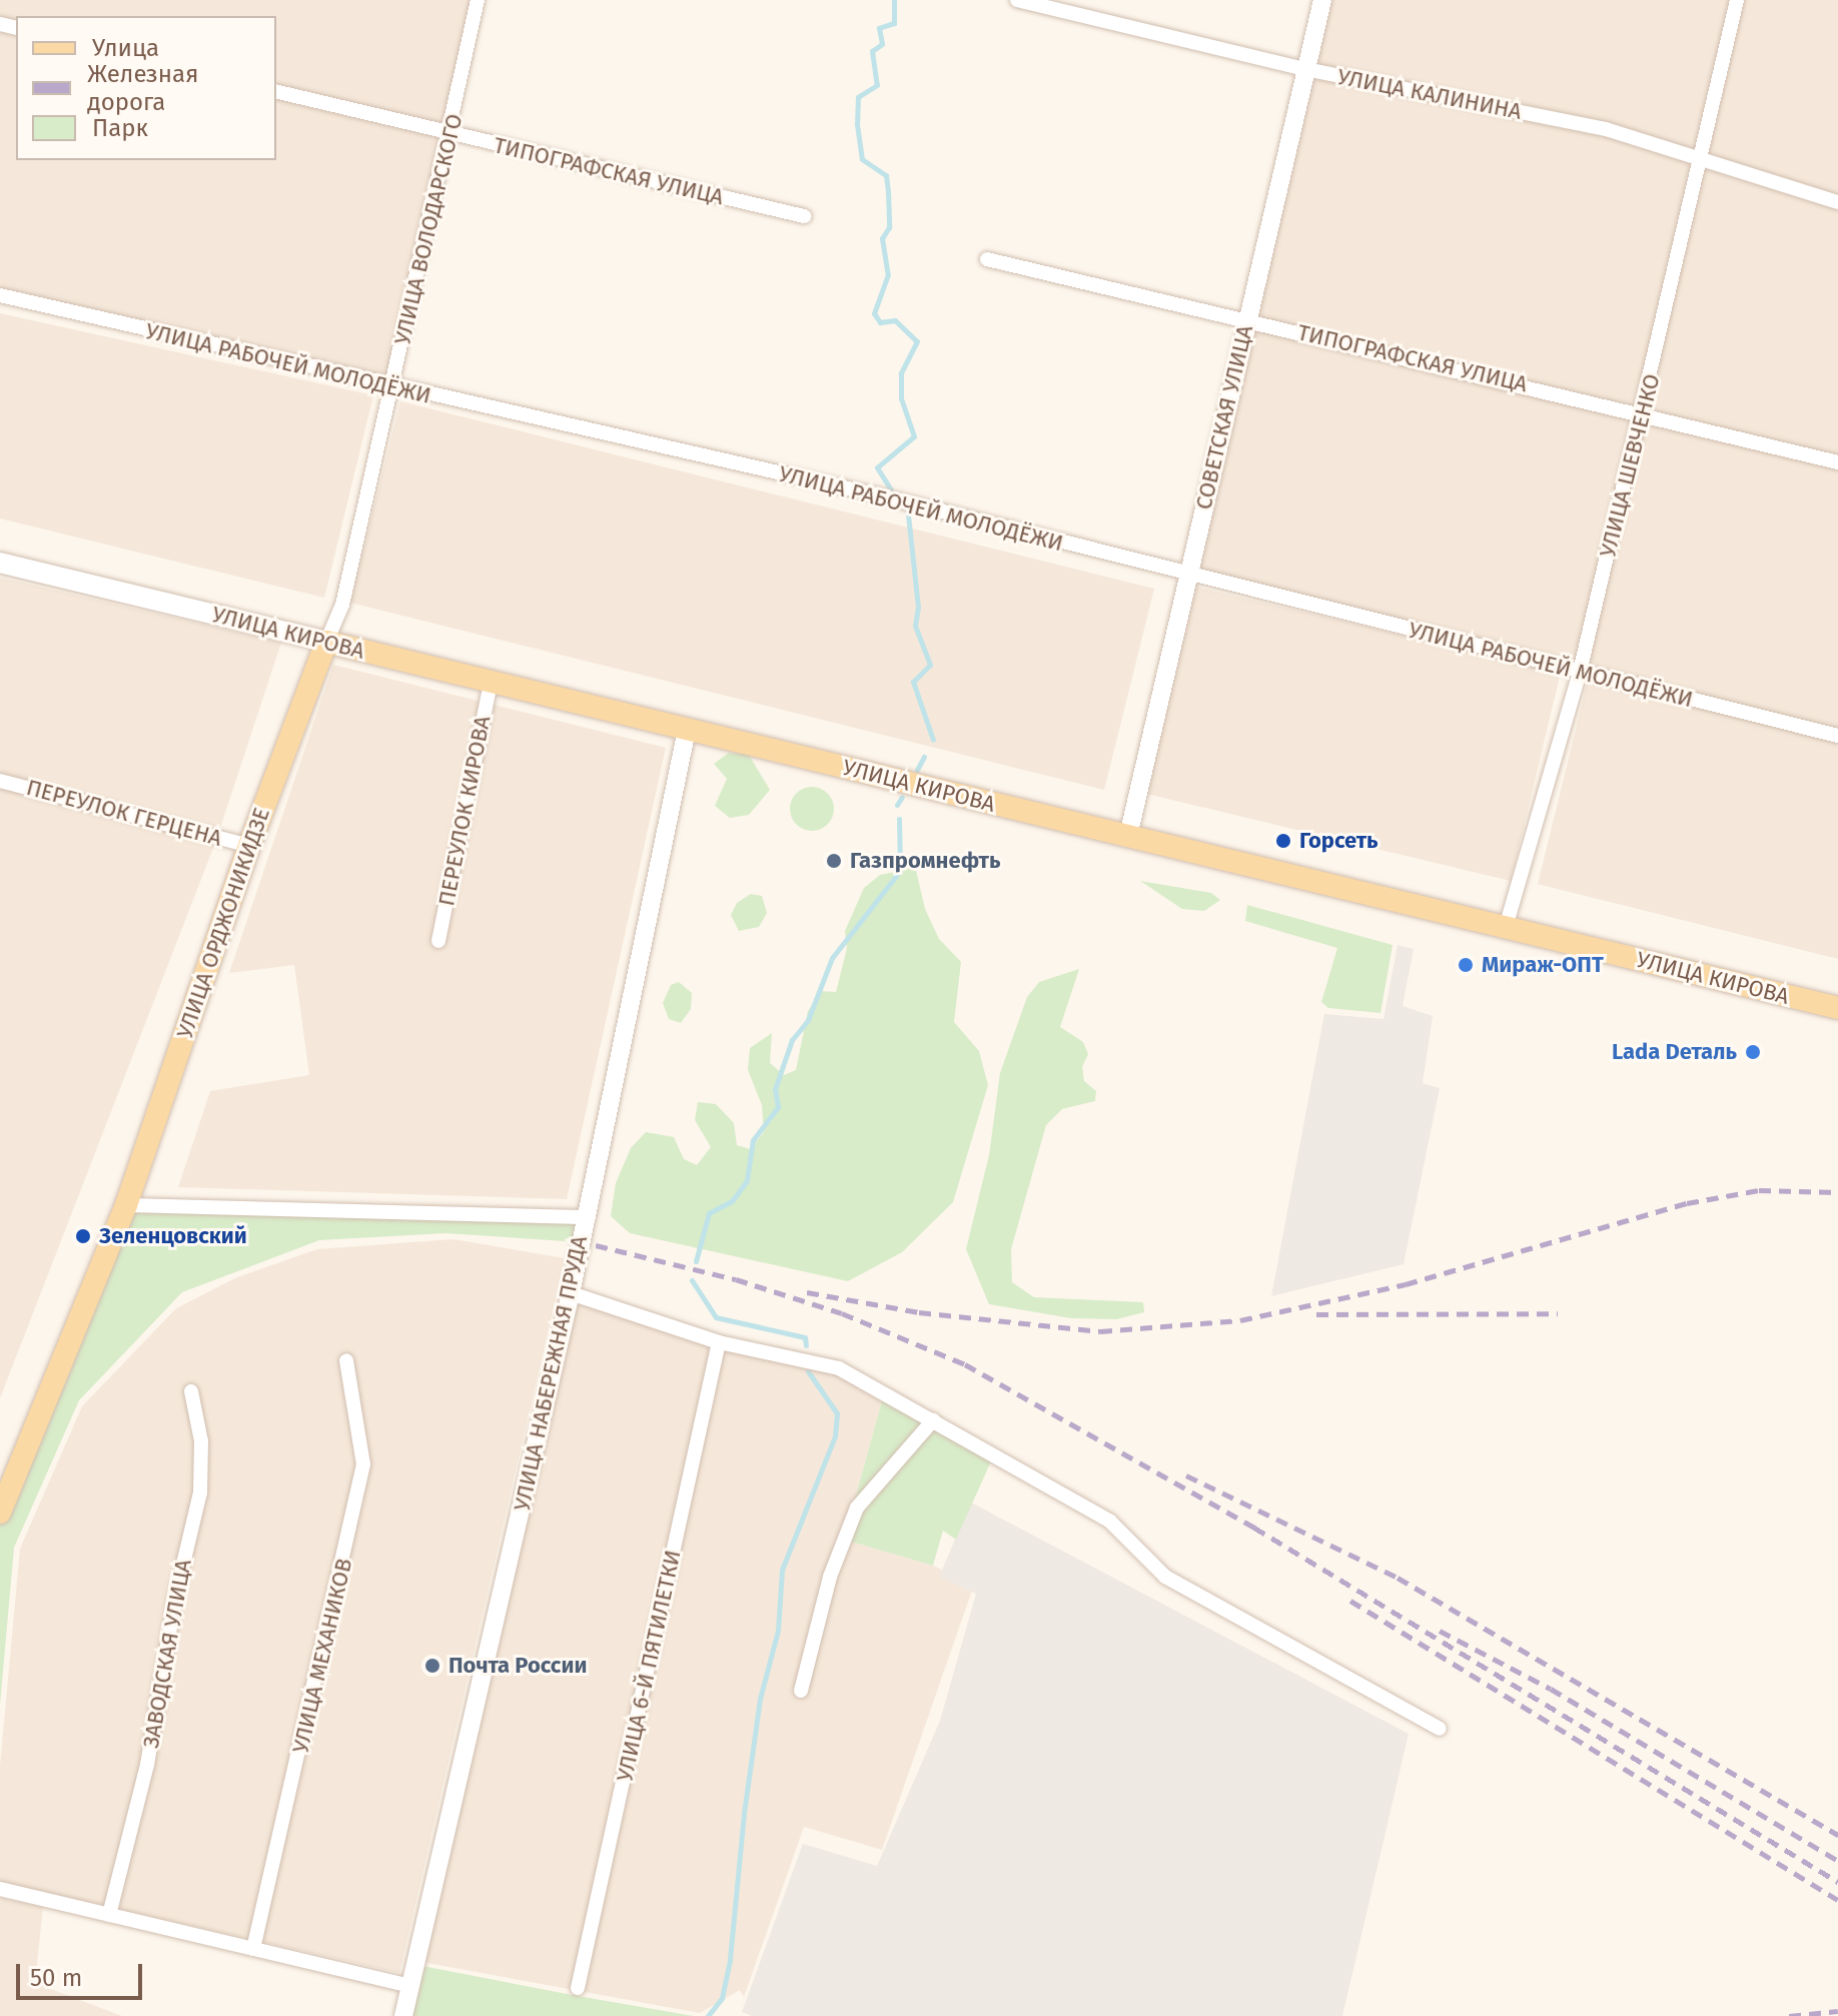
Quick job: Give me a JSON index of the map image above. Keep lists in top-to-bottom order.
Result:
{
  "streets": {
    "main road": ["УЛИЦА КИРОВА", "УЛИЦА ОРДЖОНИКИДЗЕ"],
    "street": [
      "УЛИЦА КАЛИНИНА",
      "ТИПОГРАФСКАЯ УЛИЦА",
      "УЛИЦА ВОЛОДАРСКОГО",
      "УЛИЦА РАБОЧЕЙ МОЛОДЁЖИ",
      "СОВЕТСКАЯ УЛИЦА",
      "УЛИЦА ШЕВЧЕНКО",
      "ПЕРЕУЛОК КИРОВА",
      "ПЕРЕУЛОК ГЕРЦЕНА",
      "УЛИЦА НАБЕРЕЖНАЯ ПРУДА",
      "ЗАВОДСКАЯ УЛИЦА",
      "УЛИЦА МЕХАНИКОВ",
      "УЛИЦА 6-Й ПЯТИЛЕТКИ"
    ]
  },
  "crossings": [
    ["УЛИЦА КАЛИНИНА", "СОВЕТСКАЯ УЛИЦА"],
    ["УЛИЦА КАЛИНИНА", "УЛИЦА ШЕВЧЕНКО"],
    ["ТИПОГРАФСКАЯ УЛИЦА", "УЛИЦА ВОЛОДАРСКОГО"],
    ["ТИПОГРАФСКАЯ УЛИЦА", "СОВЕТСКАЯ УЛИЦА"],
    ["ТИПОГРАФСКАЯ УЛИЦА", "УЛИЦА ШЕВЧЕНКО"],
    ["УЛИЦА ВОЛОДАРСКОГО", "УЛИЦА РАБОЧЕЙ МОЛОДЁЖИ"],
    ["УЛИЦА ВОЛОДАРСКОГО", "УЛИЦА КИРОВА"],
    ["УЛИЦА ВОЛОДАРСКОГО", "УЛИЦА ОРДЖОНИКИДЗЕ"],
    ["УЛИЦА РАБОЧЕЙ МОЛОДЁЖИ", "СОВЕТСКАЯ УЛИЦА"],
    ["УЛИЦА РАБОЧЕЙ МОЛОДЁЖИ", "УЛИЦА ШЕВЧЕНКО"],
    ["СОВЕТСКАЯ УЛИЦА", "УЛИЦА КИРОВА"],
    ["УЛИЦА ШЕВЧЕНКО", "УЛИЦА КИРОВА"],
    ["УЛИЦА КИРОВА", "ПЕРЕУЛОК КИРОВА"],
    ["УЛИЦА КИРОВА", "УЛИЦА ОРДЖОНИКИДЗЕ"],
    ["УЛИЦА КИРОВА", "УЛИЦА НАБЕРЕЖНАЯ ПРУДА"],
    ["ПЕРЕУЛОК ГЕРЦЕНА", "УЛИЦА ОРДЖОНИКИДЗЕ"]
  ],
  "places": [
    "Горсеть",
    "Газпромнефть",
    "Мираж-ОПТ",
    "Lada Dеталь",
    "Зеленцовский",
    "Почта России"
  ],
  "legend": ["Улица", "Железная дорога", "Парк"],
  "scale_bar": "50 m"
}
